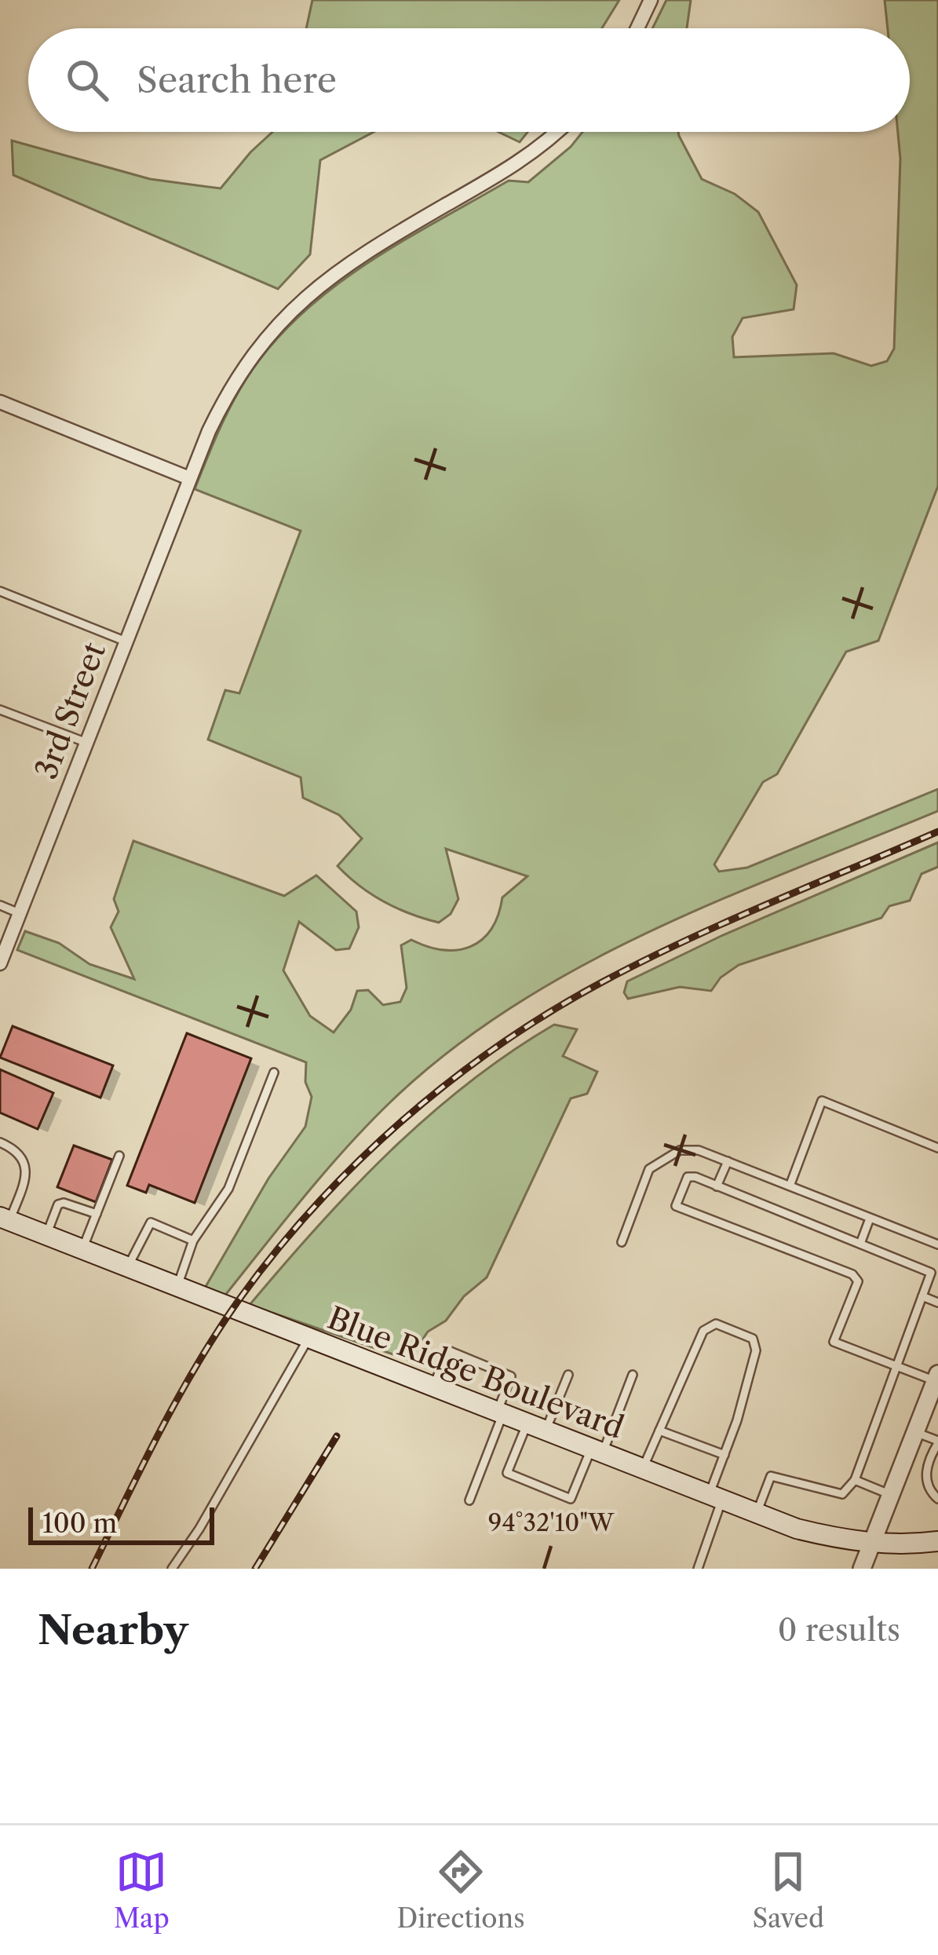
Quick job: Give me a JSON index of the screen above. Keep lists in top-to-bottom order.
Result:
{
  "streets": {
    "main road": ["Blue Ridge Boulevard"],
    "street": ["3rd Street"]
  },
  "scale_bar": "100 m",
  "page": {
    "search": "Search here",
    "scale": "100 m",
    "heading": ["Nearby", "0 results"],
    "nav": ["Map", "Directions", "Saved"]
  },
  "coordinates": ["94°32'10\"W"]
}
